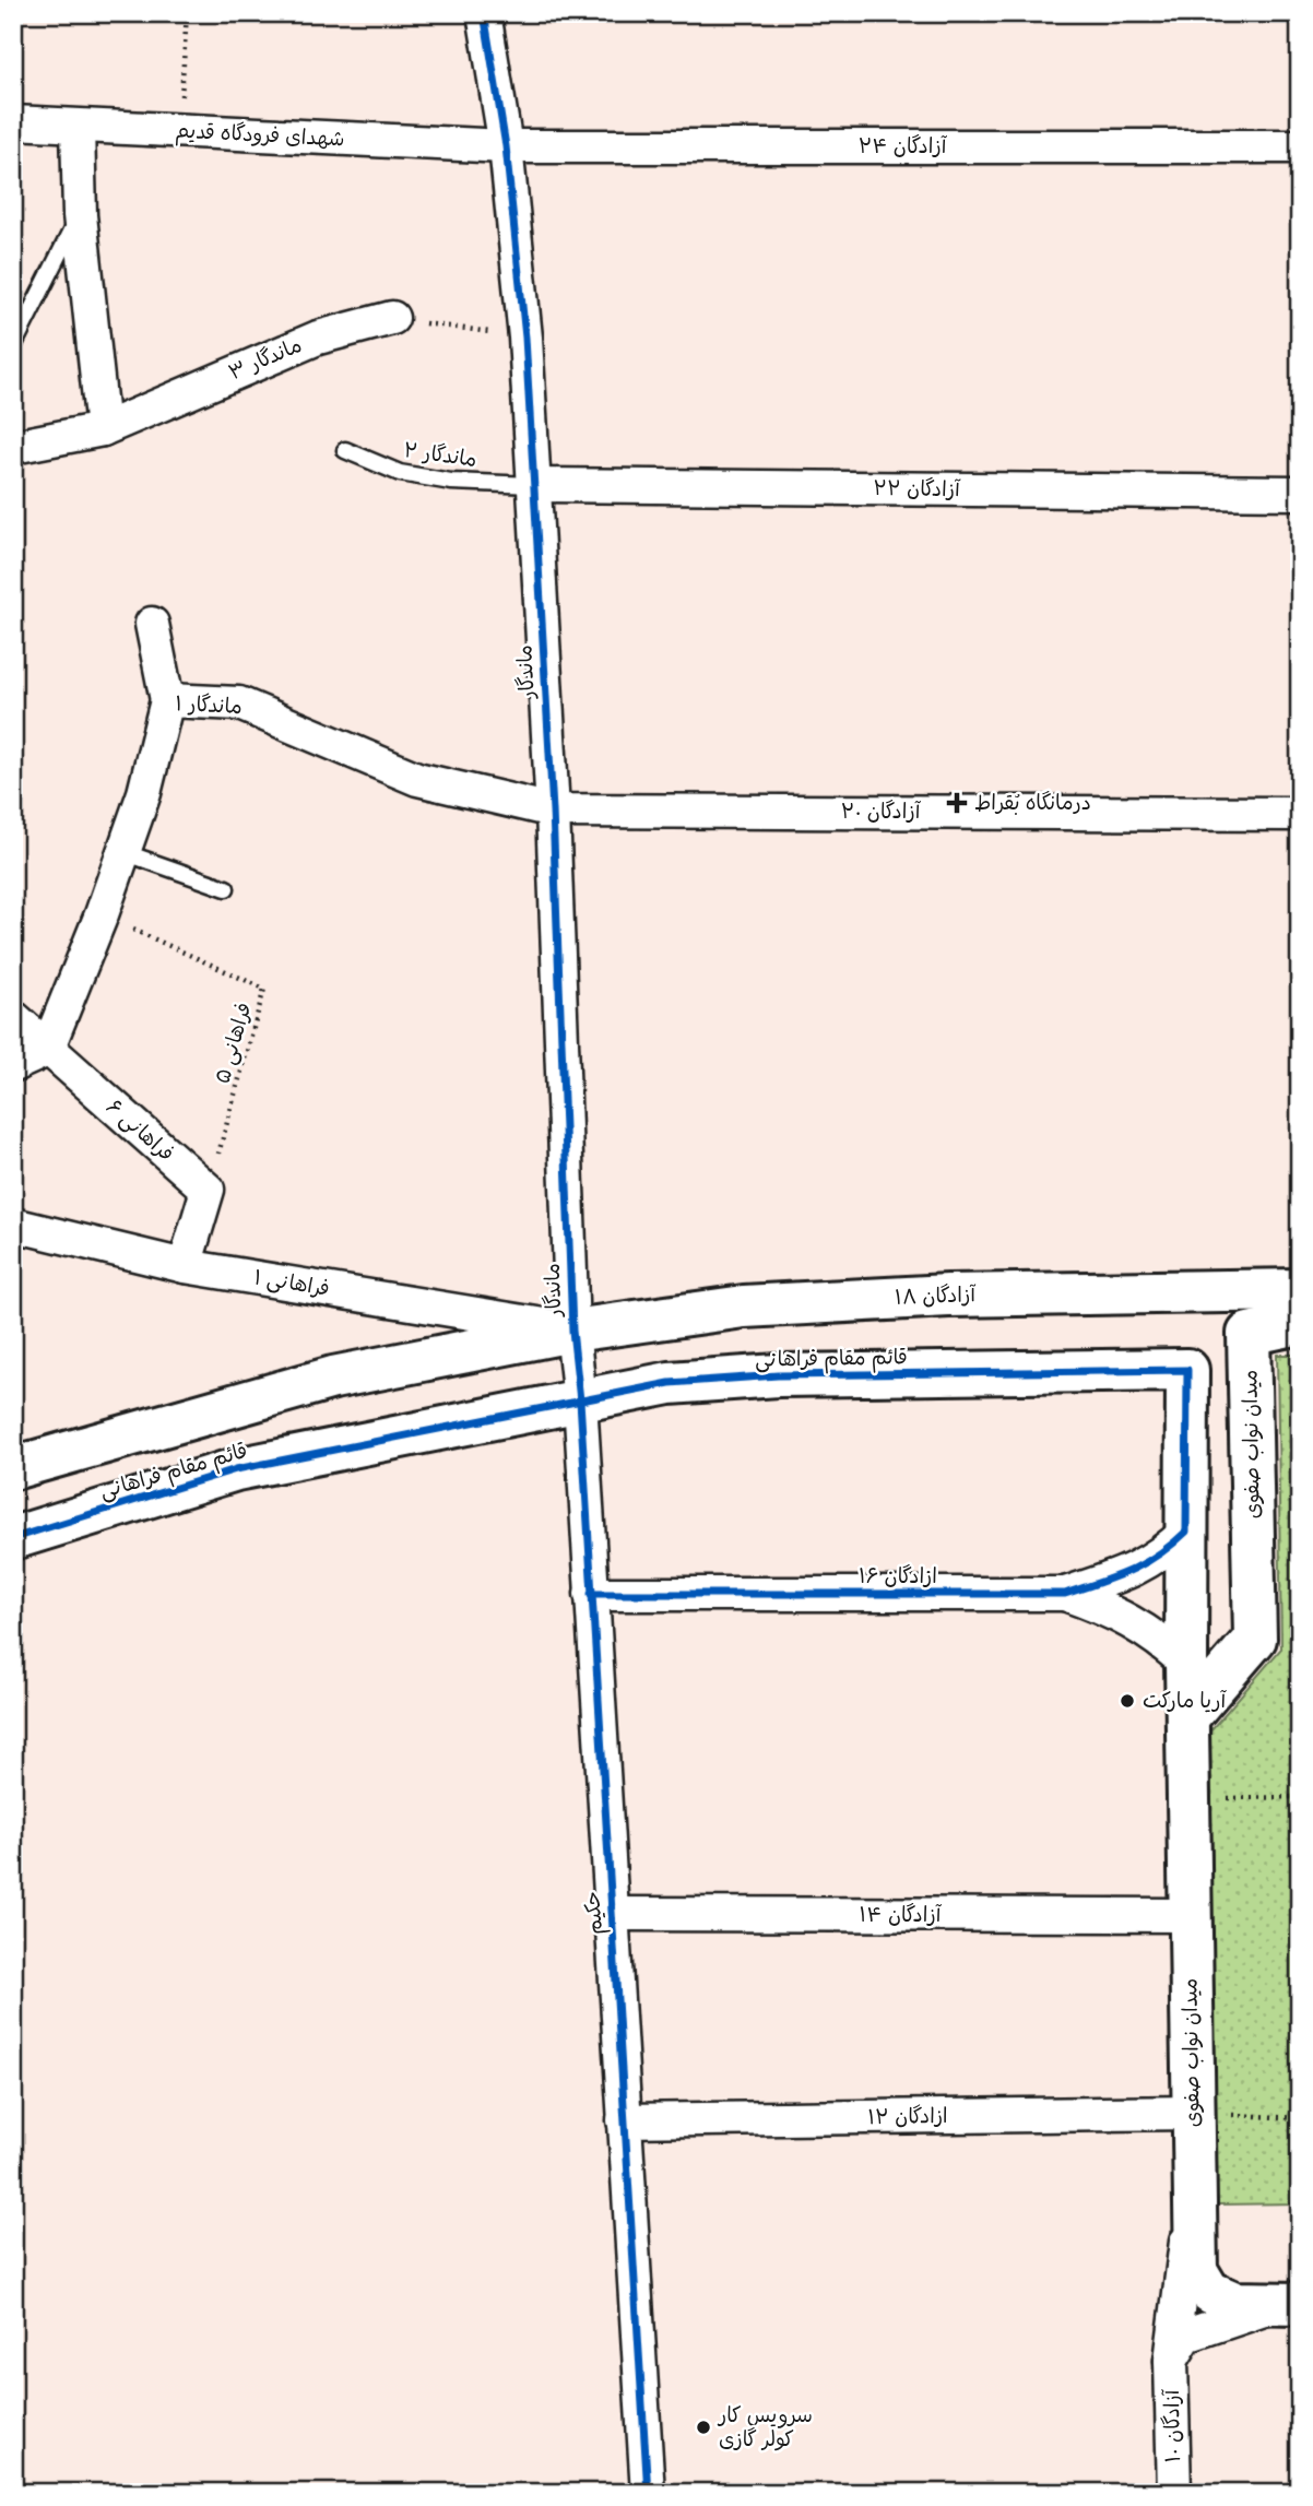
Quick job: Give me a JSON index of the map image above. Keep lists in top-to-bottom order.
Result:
{
  "streets": {
    "street": [
      "شهدای فرودگاه قدیم",
      "آزادگان ۲۴",
      "ماندگار ۳",
      "آزادگان ۲۲",
      "ماندگار",
      "ماندگار ۱",
      "آزادگان ۲۰",
      "فراهانی ۶",
      "فراهانی ۱",
      "آزادگان ۱۸",
      "قائم مقام فراهانی",
      "میدان نواب صفوی",
      "ازادگان ۱۶",
      "حکیم",
      "آزادگان ۱۴",
      "ازادگان ۱۲",
      "آزادگان ۱۰"
    ],
    "lane": ["ماندگار ۲"],
    "path": ["فراهانی ۵"]
  },
  "crossings": [
    ["شهدای فرودگاه قدیم", "آزادگان ۲۴"],
    ["شهدای فرودگاه قدیم", "ماندگار"],
    ["آزادگان ۲۴", "ماندگار"],
    ["ماندگار ۲", "آزادگان ۲۲"],
    ["ماندگار ۲", "ماندگار"],
    ["آزادگان ۲۲", "ماندگار"],
    ["ماندگار", "ماندگار ۱"],
    ["ماندگار", "آزادگان ۲۰"],
    ["ماندگار", "فراهانی ۱"],
    ["ماندگار", "آزادگان ۱۸"],
    ["ماندگار", "حکیم"],
    ["ماندگار ۱", "آزادگان ۲۰"],
    ["ماندگار ۱", "فراهانی ۵"],
    ["ماندگار ۱", "فراهانی ۶"],
    ["فراهانی ۵", "فراهانی ۶"],
    ["فراهانی ۱", "آزادگان ۱۸"],
    ["فراهانی ۱", "حکیم"],
    ["آزادگان ۱۸", "حکیم"],
    ["قائم مقام فراهانی", "میدان نواب صفوی"],
    ["قائم مقام فراهانی", "ازادگان ۱۶"],
    ["قائم مقام فراهانی", "حکیم"],
    ["میدان نواب صفوی", "ازادگان ۱۶"],
    ["میدان نواب صفوی", "آزادگان ۱۴"],
    ["میدان نواب صفوی", "ازادگان ۱۲"],
    ["میدان نواب صفوی", "آزادگان ۱۰"],
    ["ازادگان ۱۶", "حکیم"],
    ["حکیم", "آزادگان ۱۴"],
    ["حکیم", "ازادگان ۱۲"]
  ],
  "places": {
    "health": ["درمانگاه بُقراط"],
    "other": ["آریا مارکت", "سرویس کار کولر گازی"]
  }
}
